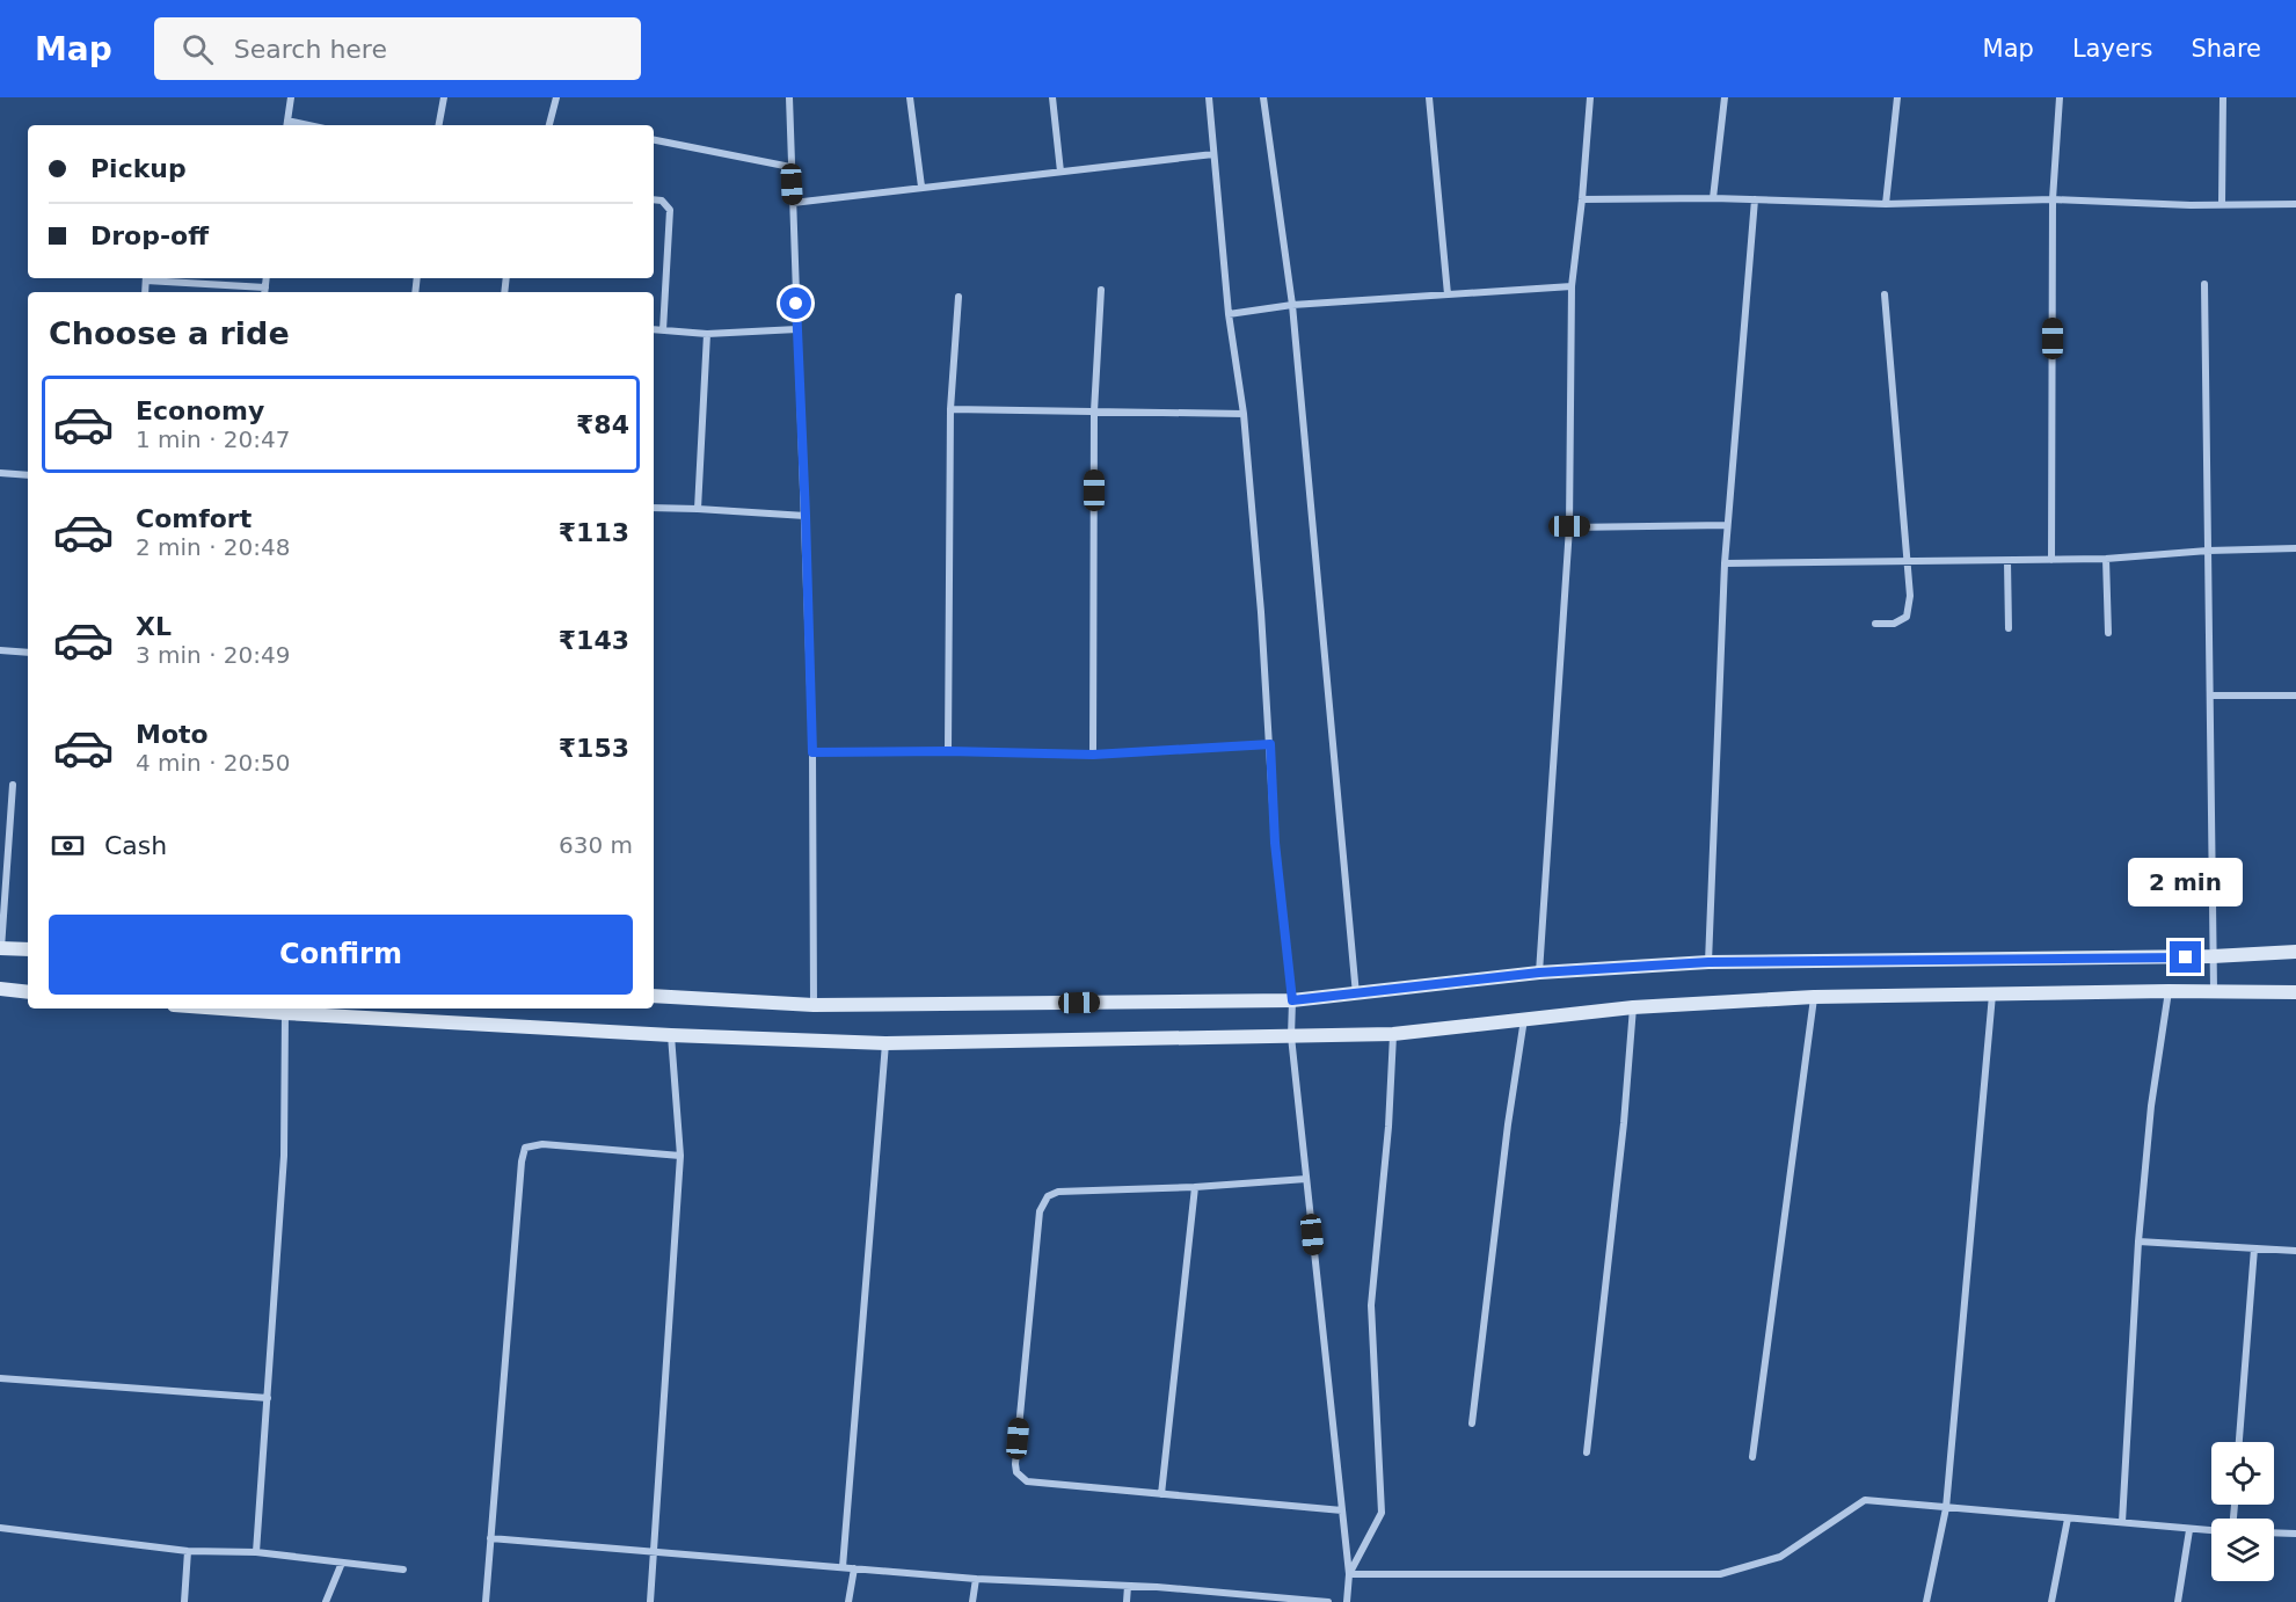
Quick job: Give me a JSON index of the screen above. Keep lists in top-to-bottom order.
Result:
{
  "page": {
    "header": "Map",
    "search": "Search here",
    "nav": ["Map", "Layers", "Share"],
    "banner": ["Pickup", "Drop-off"],
    "heading": "Choose a ride",
    "list": [
      {
        "name": "Economy",
        "note": "1 min · 20:47",
        "value": "₹84"
      },
      {
        "name": "Comfort",
        "note": "2 min · 20:48",
        "value": "₹113"
      },
      {
        "name": "XL",
        "note": "3 min · 20:49",
        "value": "₹143"
      },
      {
        "name": "Moto",
        "note": "4 min · 20:50",
        "value": "₹153"
      }
    ],
    "pay": ["Cash", "630 m"],
    "bubble": "2 min",
    "buttons": "Confirm"
  }
}
